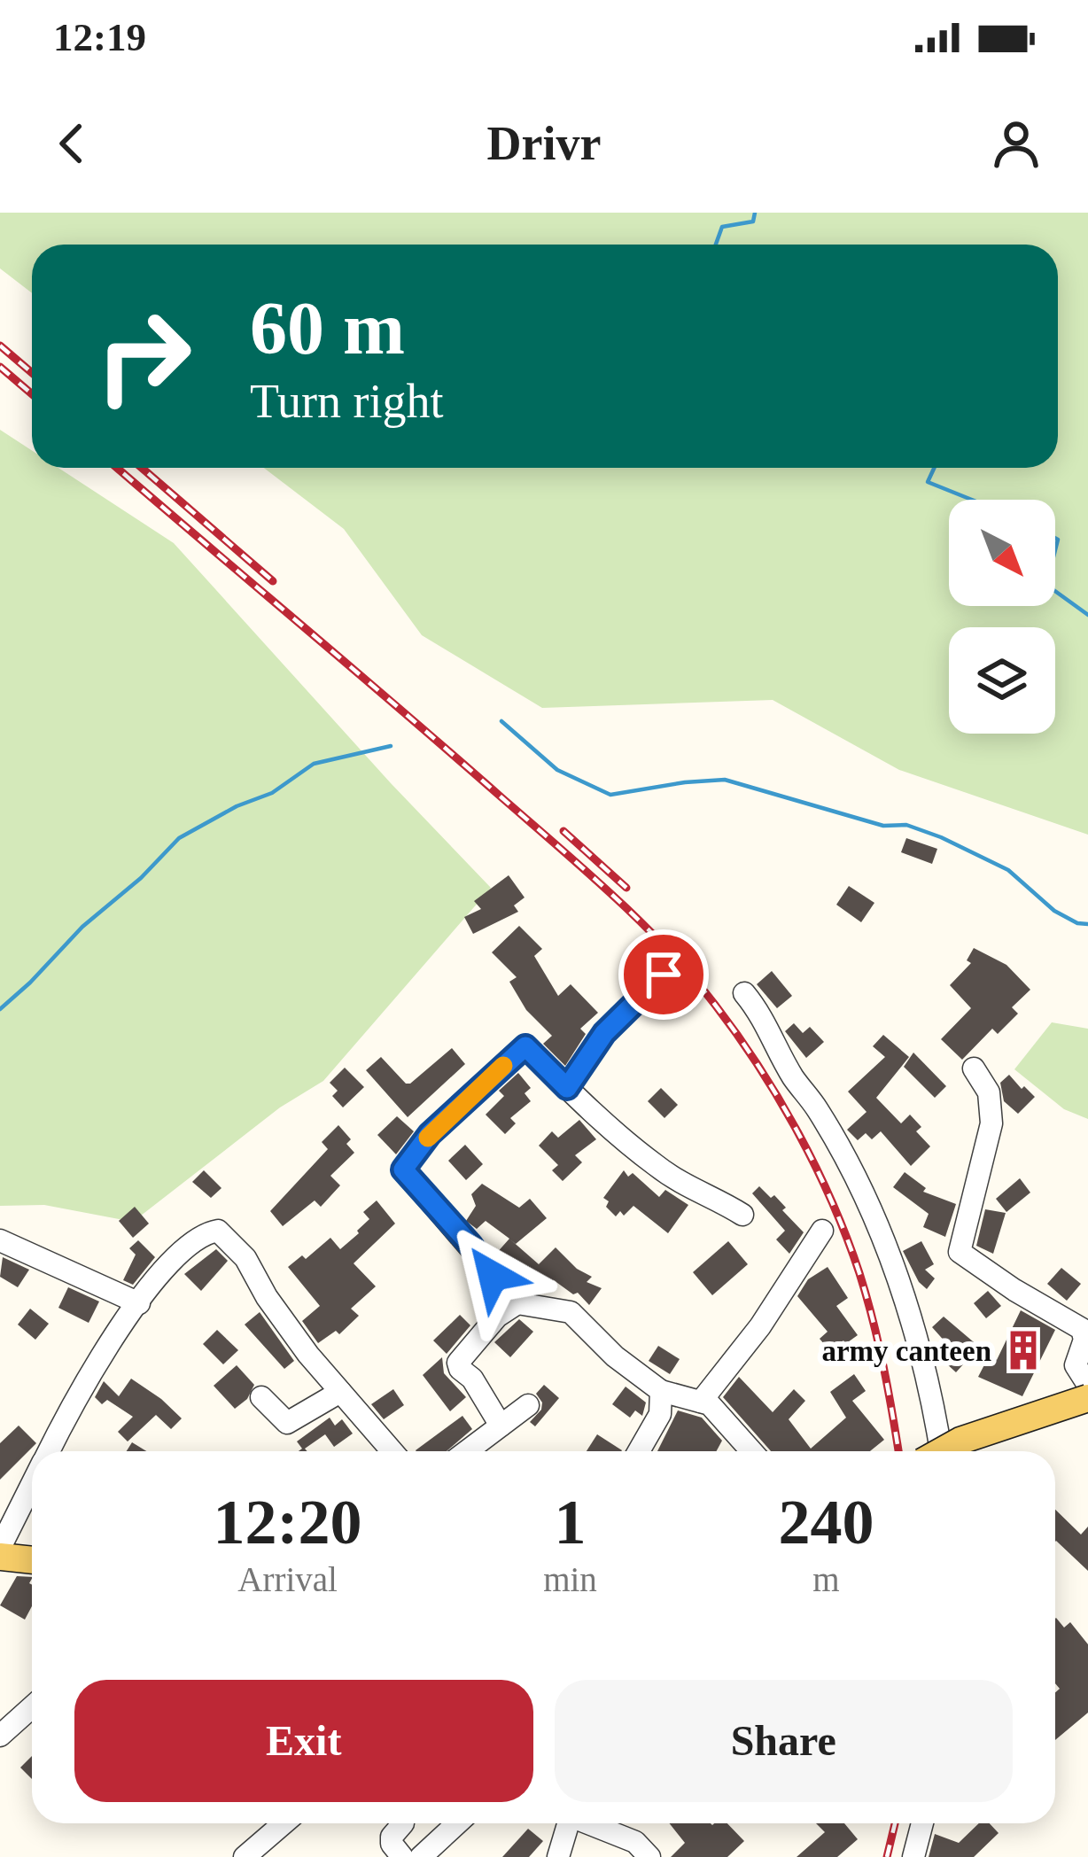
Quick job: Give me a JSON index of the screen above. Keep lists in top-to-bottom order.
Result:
{
  "places": {
    "building": ["army canteen"]
  },
  "north": "bottom right",
  "page": {
    "status": "12:19",
    "header": "Drivr",
    "turn": ["60 m", "Turn right"],
    "eta": [
      "12:20",
      "Arrival",
      "1",
      "min",
      "240",
      "m"
    ],
    "buttons": ["Exit", "Share"]
  }
}
